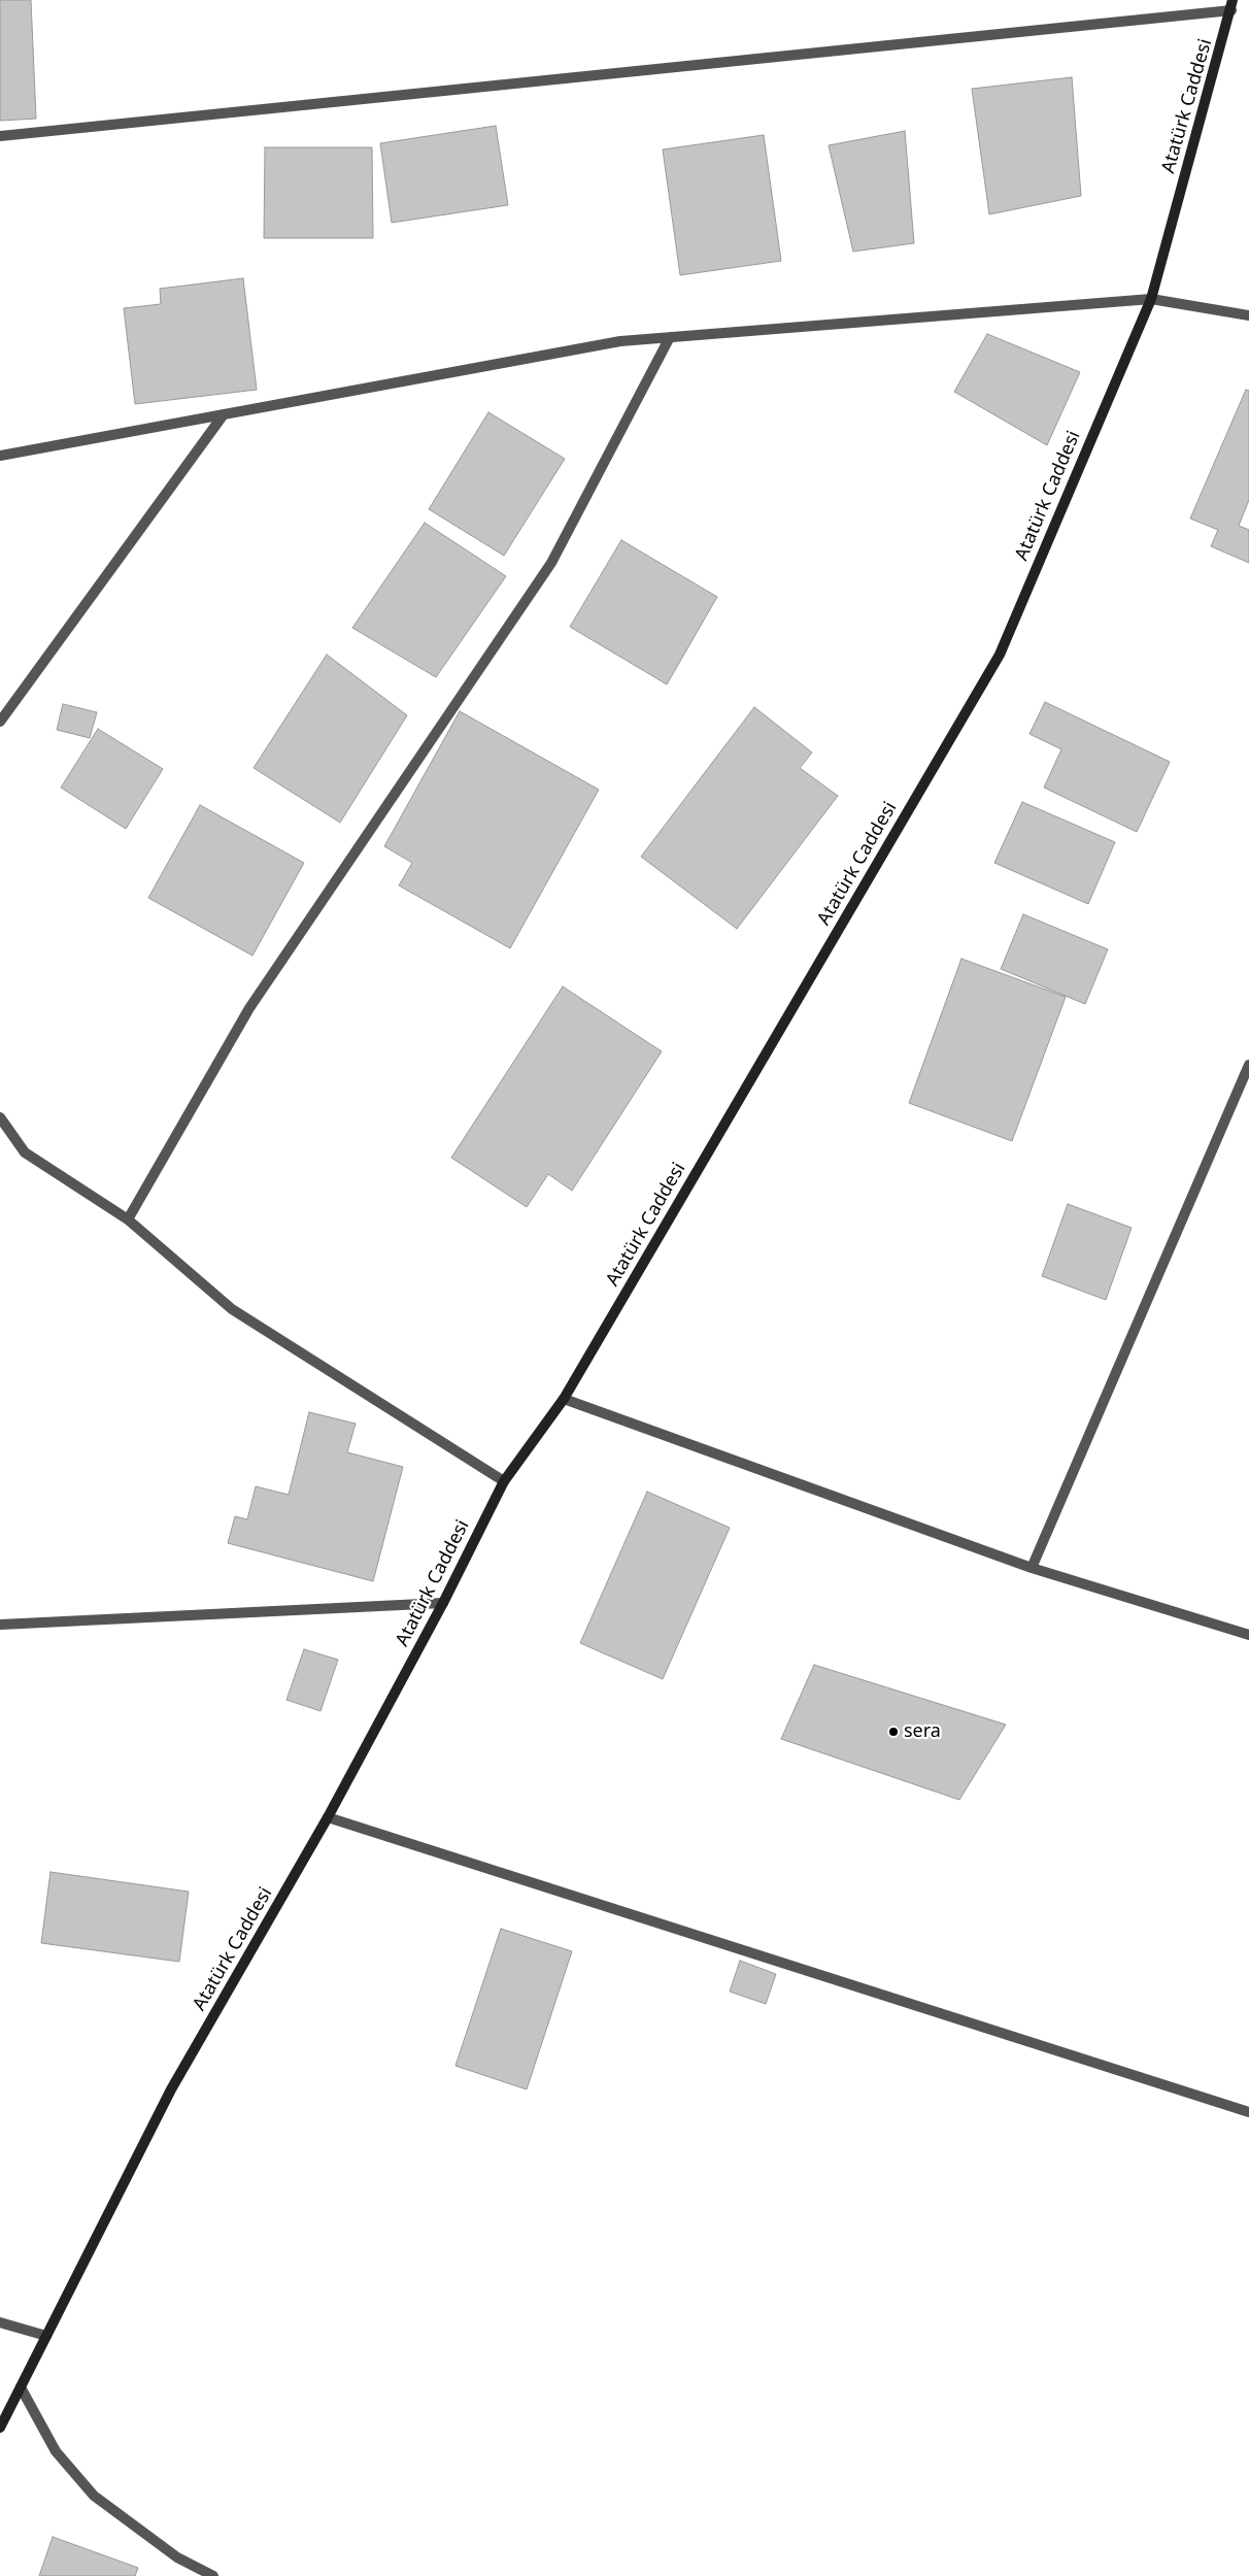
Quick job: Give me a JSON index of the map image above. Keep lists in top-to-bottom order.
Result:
{
  "streets": {
    "main road": ["Atatürk Caddesi"]
  },
  "places": ["sera"]
}
